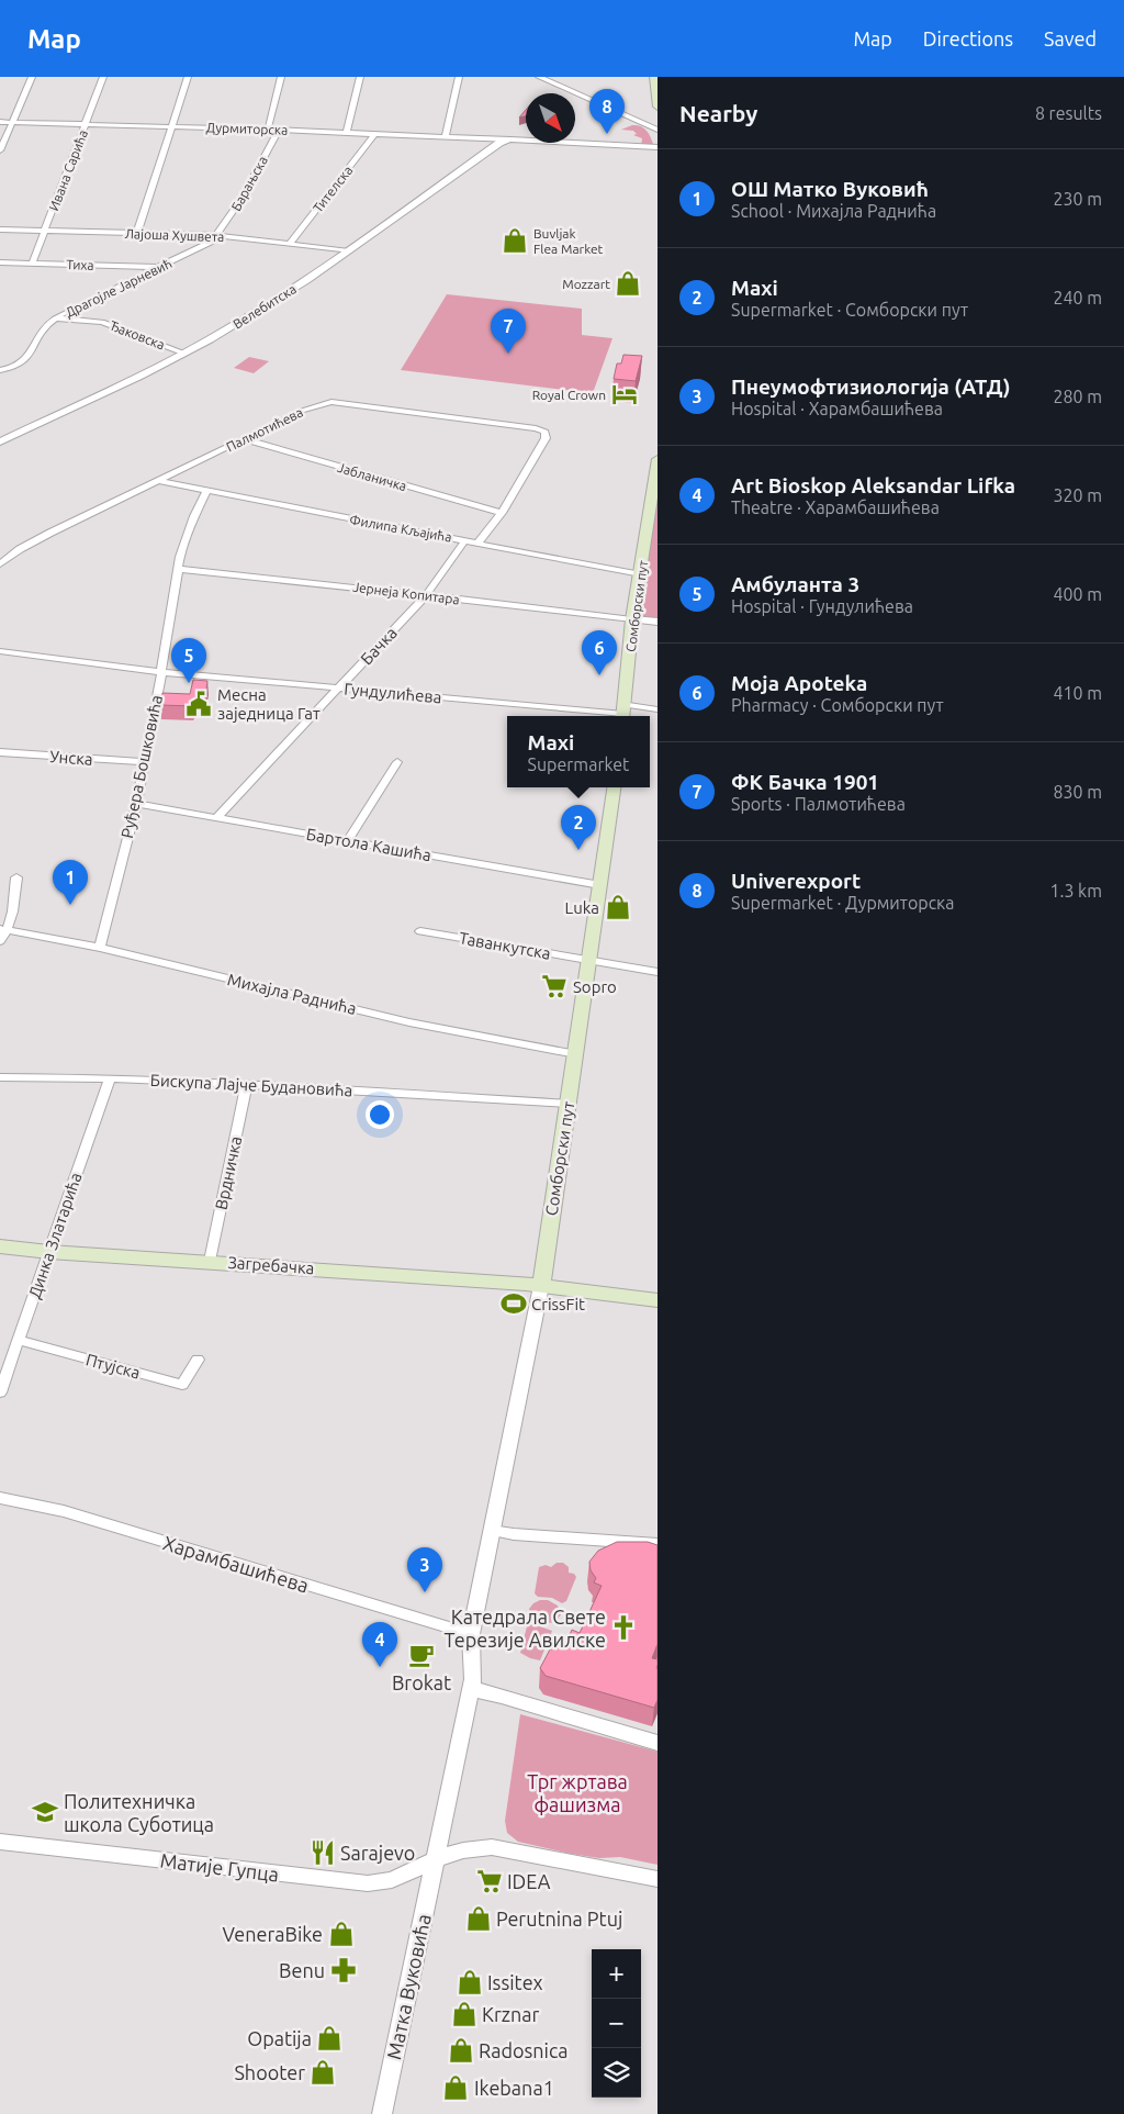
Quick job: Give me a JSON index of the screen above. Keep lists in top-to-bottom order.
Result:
{
  "streets": {
    "main road": ["Сомборски пут", "Загребачка"],
    "street": [
      "Дурмиторска",
      "Ивана Сарића",
      "Барањска",
      "Тителска",
      "Лајоша Хушвета",
      "Тиха",
      "Драгојле Јарневић",
      "Велебитска",
      "Ђаковска",
      "Палмотићева",
      "Јабланичка",
      "Филипа Кљајића",
      "Јернеја Копитара",
      "Бачка",
      "Гундулићева",
      "Унска",
      "Руђера Бошковића",
      "Бартола Кашића",
      "Таванкутска",
      "Михајла Раднића",
      "Бискупа Лајче Будановића",
      "Врдничка",
      "Динка Златарића",
      "Птујска",
      "Харамбашићева",
      "Матије Гупца",
      "Матка Вуковића"
    ]
  },
  "crossings": [
    ["Дурмиторска", "Ивана Сарића"],
    ["Дурмиторска", "Барањска"],
    ["Дурмиторска", "Тителска"],
    ["Дурмиторска", "Велебитска"],
    ["Ивана Сарића", "Лајоша Хушвета"],
    ["Ивана Сарића", "Тиха"],
    ["Барањска", "Лајоша Хушвета"],
    ["Барањска", "Драгојле Јарневић"],
    ["Тителска", "Лајоша Хушвета"],
    ["Лајоша Хушвета", "Драгојле Јарневић"],
    ["Лајоша Хушвета", "Велебитска"],
    ["Тиха", "Драгојле Јарневић"],
    ["Драгојле Јарневић", "Ђаковска"],
    ["Велебитска", "Ђаковска"],
    ["Палмотићева", "Јабланичка"],
    ["Палмотићева", "Филипа Кљајића"],
    ["Филипа Кљајића", "Сомборски пут"],
    ["Филипа Кљајића", "Бачка"],
    ["Филипа Кљајића", "Руђера Бошковића"],
    ["Јернеја Копитара", "Сомборски пут"],
    ["Јернеја Копитара", "Бачка"],
    ["Јернеја Копитара", "Руђера Бошковића"],
    ["Сомборски пут", "Гундулићева"],
    ["Сомборски пут", "Бартола Кашића"],
    ["Сомборски пут", "Таванкутска"],
    ["Сомборски пут", "Михајла Раднића"],
    ["Сомборски пут", "Бискупа Лајче Будановића"],
    ["Сомборски пут", "Загребачка"],
    ["Бачка", "Гундулићева"],
    ["Бачка", "Бартола Кашића"],
    ["Гундулићева", "Руђера Бошковића"],
    ["Унска", "Руђера Бошковића"],
    ["Руђера Бошковића", "Бартола Кашића"],
    ["Руђера Бошковића", "Михајла Раднића"],
    ["Бискупа Лајче Будановића", "Врдничка"],
    ["Бискупа Лајче Будановића", "Динка Златарића"],
    ["Врдничка", "Загребачка"],
    ["Динка Златарића", "Загребачка"],
    ["Динка Златарића", "Птујска"],
    ["Матије Гупца", "Матка Вуковића"]
  ],
  "parks": ["Трг жртава фашизма"],
  "places": {
    "shop": [
      "Buvljak Flea Market",
      "Mozzart",
      "Luka",
      "Perutnina Ptuj",
      "VeneraBike",
      "Issitex",
      "Krznar",
      "Opatija",
      "Radosnica",
      "Shooter",
      "Ikebana1"
    ],
    "hotel": ["Royal Crown"],
    "public building": ["Месна заједница Гат"],
    "supermarket": ["Sopro", "IDEA"],
    "sports": ["CrissFit"],
    "church": ["Катедрала Свете Терезије Авилске"],
    "cafe": ["Brokat"],
    "school or university": ["Политехничка школа Суботица"],
    "restaurant": ["Sarajevo"],
    "pharmacy": ["Benu"]
  },
  "north": "bottom right",
  "page": {
    "header": "Map",
    "nav": ["Map", "Directions", "Saved"],
    "heading": ["Nearby", "8 results"],
    "pins": [
      "8",
      "7",
      "6",
      "5",
      "2",
      "1",
      "3",
      "4"
    ],
    "list": [
      {
        "mark": "1",
        "name": "ОШ Матко Вуковић",
        "note": "School · Михајла Раднића",
        "value": "230 m"
      },
      {
        "mark": "2",
        "name": "Maxi",
        "note": "Supermarket · Сомборски пут",
        "value": "240 m"
      },
      {
        "mark": "3",
        "name": "Пнеумофтизиологија (АТД)",
        "note": "Hospital · Харамбашићева",
        "value": "280 m"
      },
      {
        "mark": "4",
        "name": "Art Bioskop Aleksandar Lifka",
        "note": "Theatre · Харамбашићева",
        "value": "320 m"
      },
      {
        "mark": "5",
        "name": "Амбуланта 3",
        "note": "Hospital · Гундулићева",
        "value": "400 m"
      },
      {
        "mark": "6",
        "name": "Moja Apoteka",
        "note": "Pharmacy · Сомборски пут",
        "value": "410 m"
      },
      {
        "mark": "7",
        "name": "ФК Бачка 1901",
        "note": "Sports · Палмотићева",
        "value": "830 m"
      },
      {
        "mark": "8",
        "name": "Univerexport",
        "note": "Supermarket · Дурмиторска",
        "value": "1.3 km"
      }
    ],
    "popup": ["Maxi", "Supermarket"],
    "map_buttons": ["+", "−"]
  }
}
